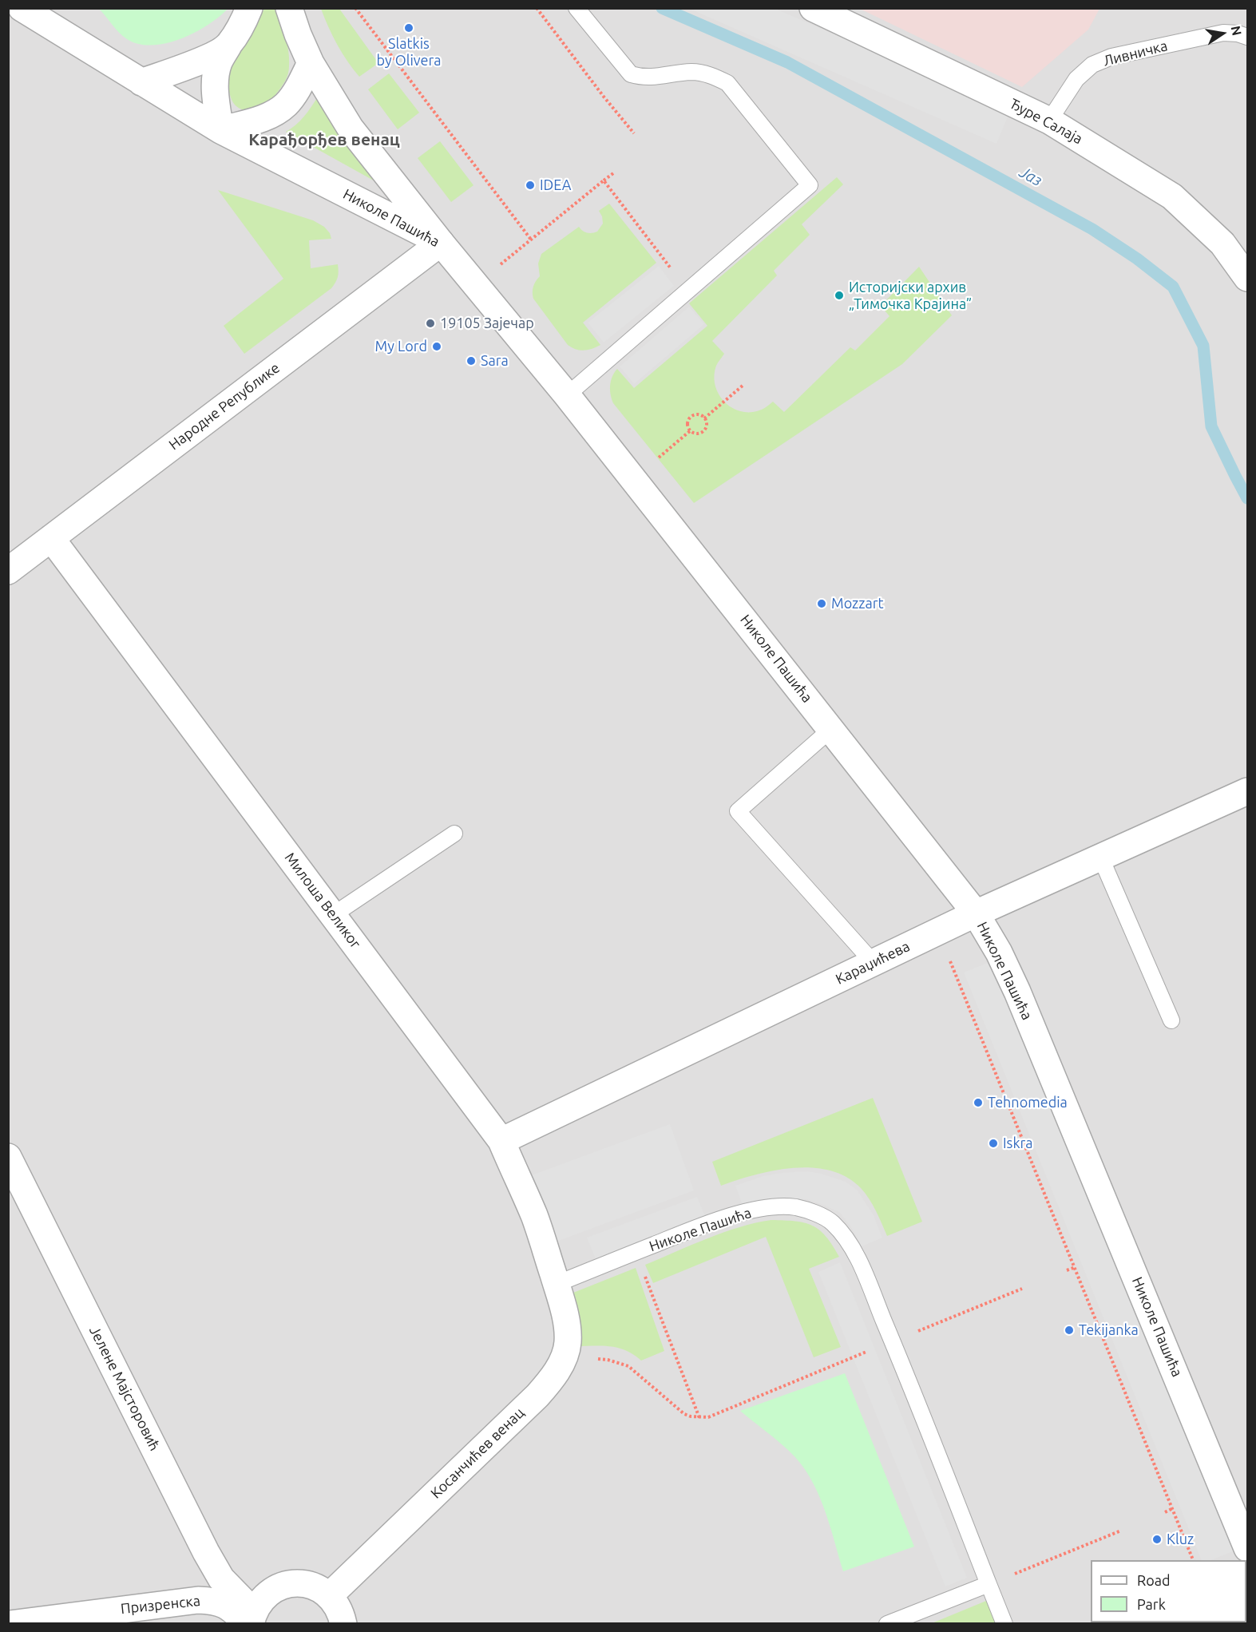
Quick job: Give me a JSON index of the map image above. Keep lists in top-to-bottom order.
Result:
{
  "streets": {
    "street": [
      "Ђуре Салаја",
      "Николе Пашића",
      "Народне Републике",
      "Милоша Великог",
      "Караџићева",
      "Јелене Мајсторовић",
      "Косанчићев венац",
      "Призренска"
    ],
    "lane": ["Ливничка"]
  },
  "crossings": [
    ["Ливничка", "Ђуре Салаја"],
    ["Николе Пашића", "Народне Републике"],
    ["Николе Пашића", "Милоша Великог"],
    ["Николе Пашића", "Караџићева"],
    ["Николе Пашића", "Косанчићев венац"],
    ["Народне Републике", "Милоша Великог"],
    ["Милоша Великог", "Караџићева"],
    ["Милоша Великог", "Косанчићев венац"],
    ["Јелене Мајсторовић", "Призренска"]
  ],
  "districts": ["Карађорђев венац"],
  "water": ["Јаз"],
  "places": [
    "Slatkis by Olivera",
    "IDEA",
    "Историјски архив „Тимочка Крајина”",
    "19105 Зајечар",
    "My Lord",
    "Sara",
    "Mozzart",
    "Tehnomedia",
    "Iskra",
    "Tekijanka",
    "Kluz"
  ],
  "legend": ["Road", "Park"],
  "north": "right"
}
